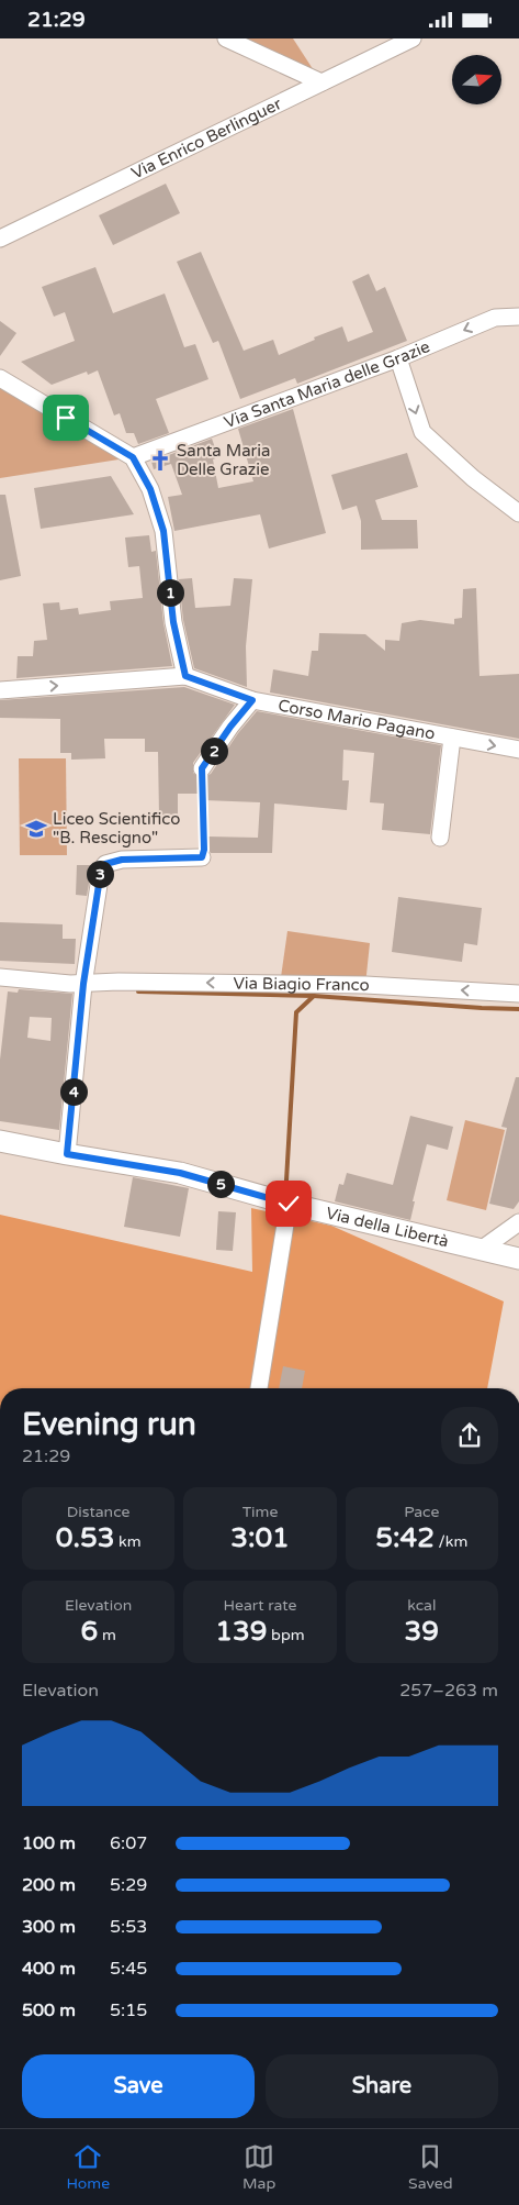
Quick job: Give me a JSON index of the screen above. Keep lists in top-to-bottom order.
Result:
{
  "streets": {
    "main road": ["Via della Libertà"],
    "street": [
      "Via Enrico Berlinguer",
      "Via Santa Maria delle Grazie",
      "Corso Mario Pagano",
      "Via Biagio Franco"
    ]
  },
  "one_way": ["Corso Mario Pagano", "Via Biagio Franco"],
  "places": {
    "church": ["Santa Maria Delle Grazie"],
    "school or university": ["Liceo Scientifico \"B. Rescigno\""]
  },
  "north": "right",
  "page": {
    "status": "21:29",
    "pins": [
      "1",
      "2",
      "3",
      "4",
      "5"
    ],
    "heading": ["Evening run", "21:29"],
    "stats": [
      ["Distance", "0.53 km"],
      ["Time", "3:01"],
      ["Pace", "5:42 /km"],
      ["Elevation", "6 m"],
      ["Heart rate", "139 bpm"],
      ["kcal", "39"]
    ],
    "chart": ["Elevation", "257–263 m"],
    "list": [
      {
        "name": "100 m",
        "note": "6:07"
      },
      {
        "name": "200 m",
        "note": "5:29"
      },
      {
        "name": "300 m",
        "note": "5:53"
      },
      {
        "name": "400 m",
        "note": "5:45"
      },
      {
        "name": "500 m",
        "note": "5:15"
      }
    ],
    "buttons": ["Save", "Share"],
    "tabs": ["Home", "Map", "Saved"]
  }
}
